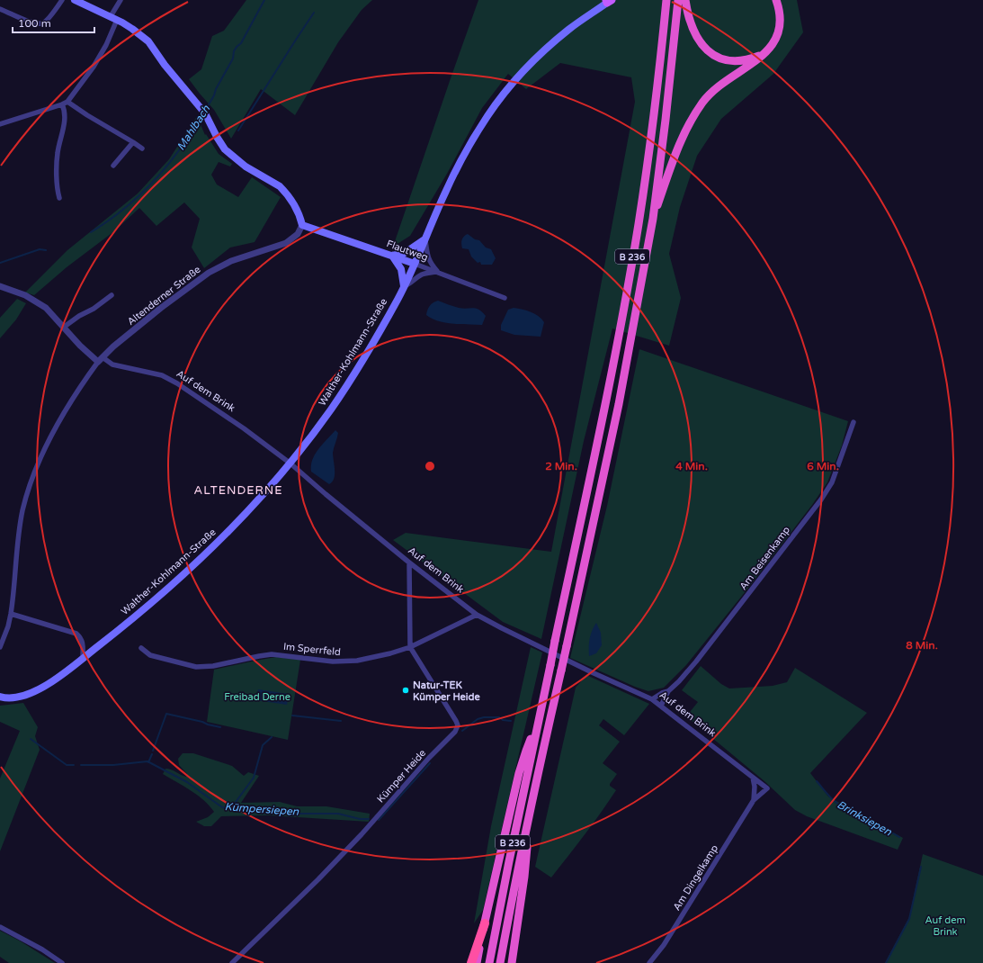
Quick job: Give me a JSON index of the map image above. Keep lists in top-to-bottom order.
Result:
{
  "streets": {
    "highway": ["B 236"],
    "main road": ["Flautweg", "Walther-Kohlmann-Straße"],
    "street": [
      "Altenderner Straße",
      "Auf dem Brink",
      "Am Beisenkamp",
      "Im Sperrfeld",
      "Kümper Heide",
      "Am Dingelkamp"
    ]
  },
  "crossings": [
    ["Flautweg", "Altenderner Straße"],
    ["Flautweg", "Walther-Kohlmann-Straße"],
    ["Altenderner Straße", "Auf dem Brink"],
    ["Walther-Kohlmann-Straße", "Auf dem Brink"],
    ["Auf dem Brink", "Am Beisenkamp"],
    ["Auf dem Brink", "Im Sperrfeld"],
    ["Auf dem Brink", "Am Dingelkamp"],
    ["Im Sperrfeld", "Kümper Heide"]
  ],
  "districts": ["ALTENDERNE"],
  "water": ["Mahlbach", "Kümpersiepen", "Brinksiepen"],
  "parks": ["Freibad Derne", "Auf dem Brink"],
  "places": ["Natur-TEK Kümper Heide"],
  "scale_bar": "100 m",
  "rings": [
    "2 Min.",
    "4 Min.",
    "6 Min.",
    "8 Min."
  ]
}
